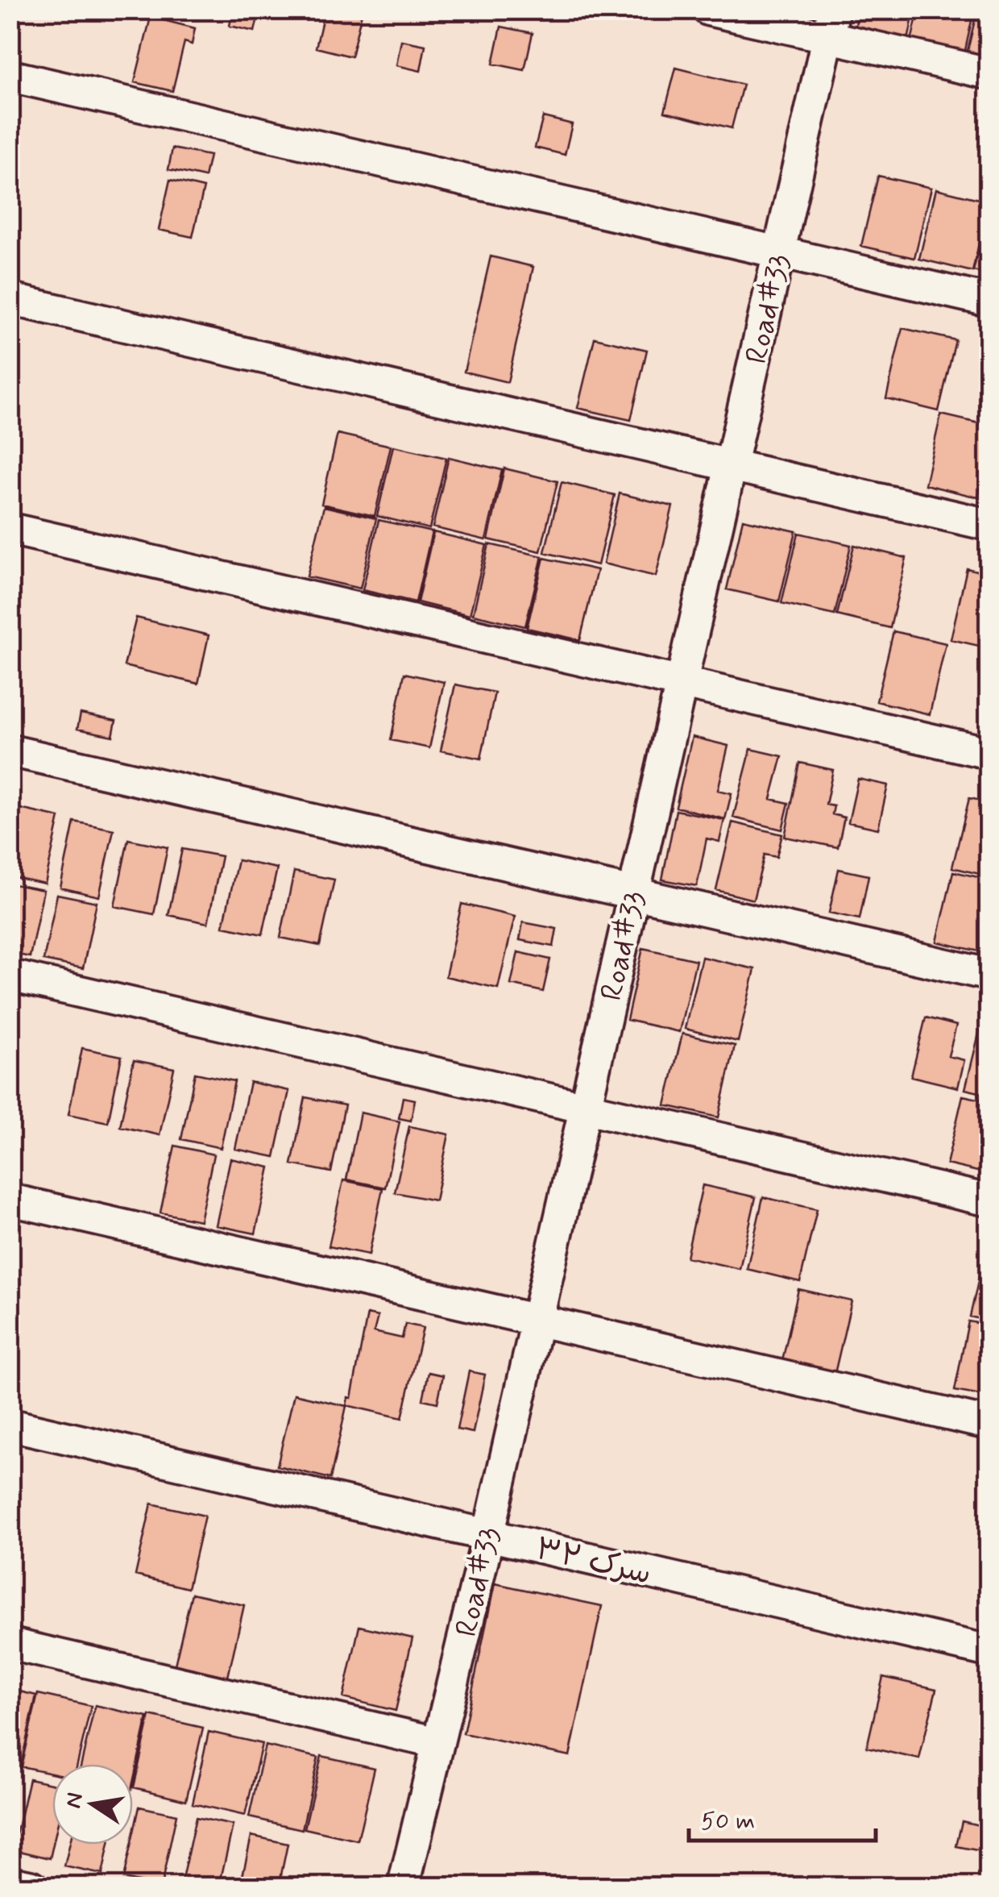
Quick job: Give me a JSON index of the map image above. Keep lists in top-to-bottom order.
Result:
{
  "streets": {
    "street": ["Road#33", "سرک ۳۲"]
  },
  "crossings": [
    ["Road#33", "سرک ۳۲"]
  ],
  "scale_bar": "50 m",
  "north": "left"
}
